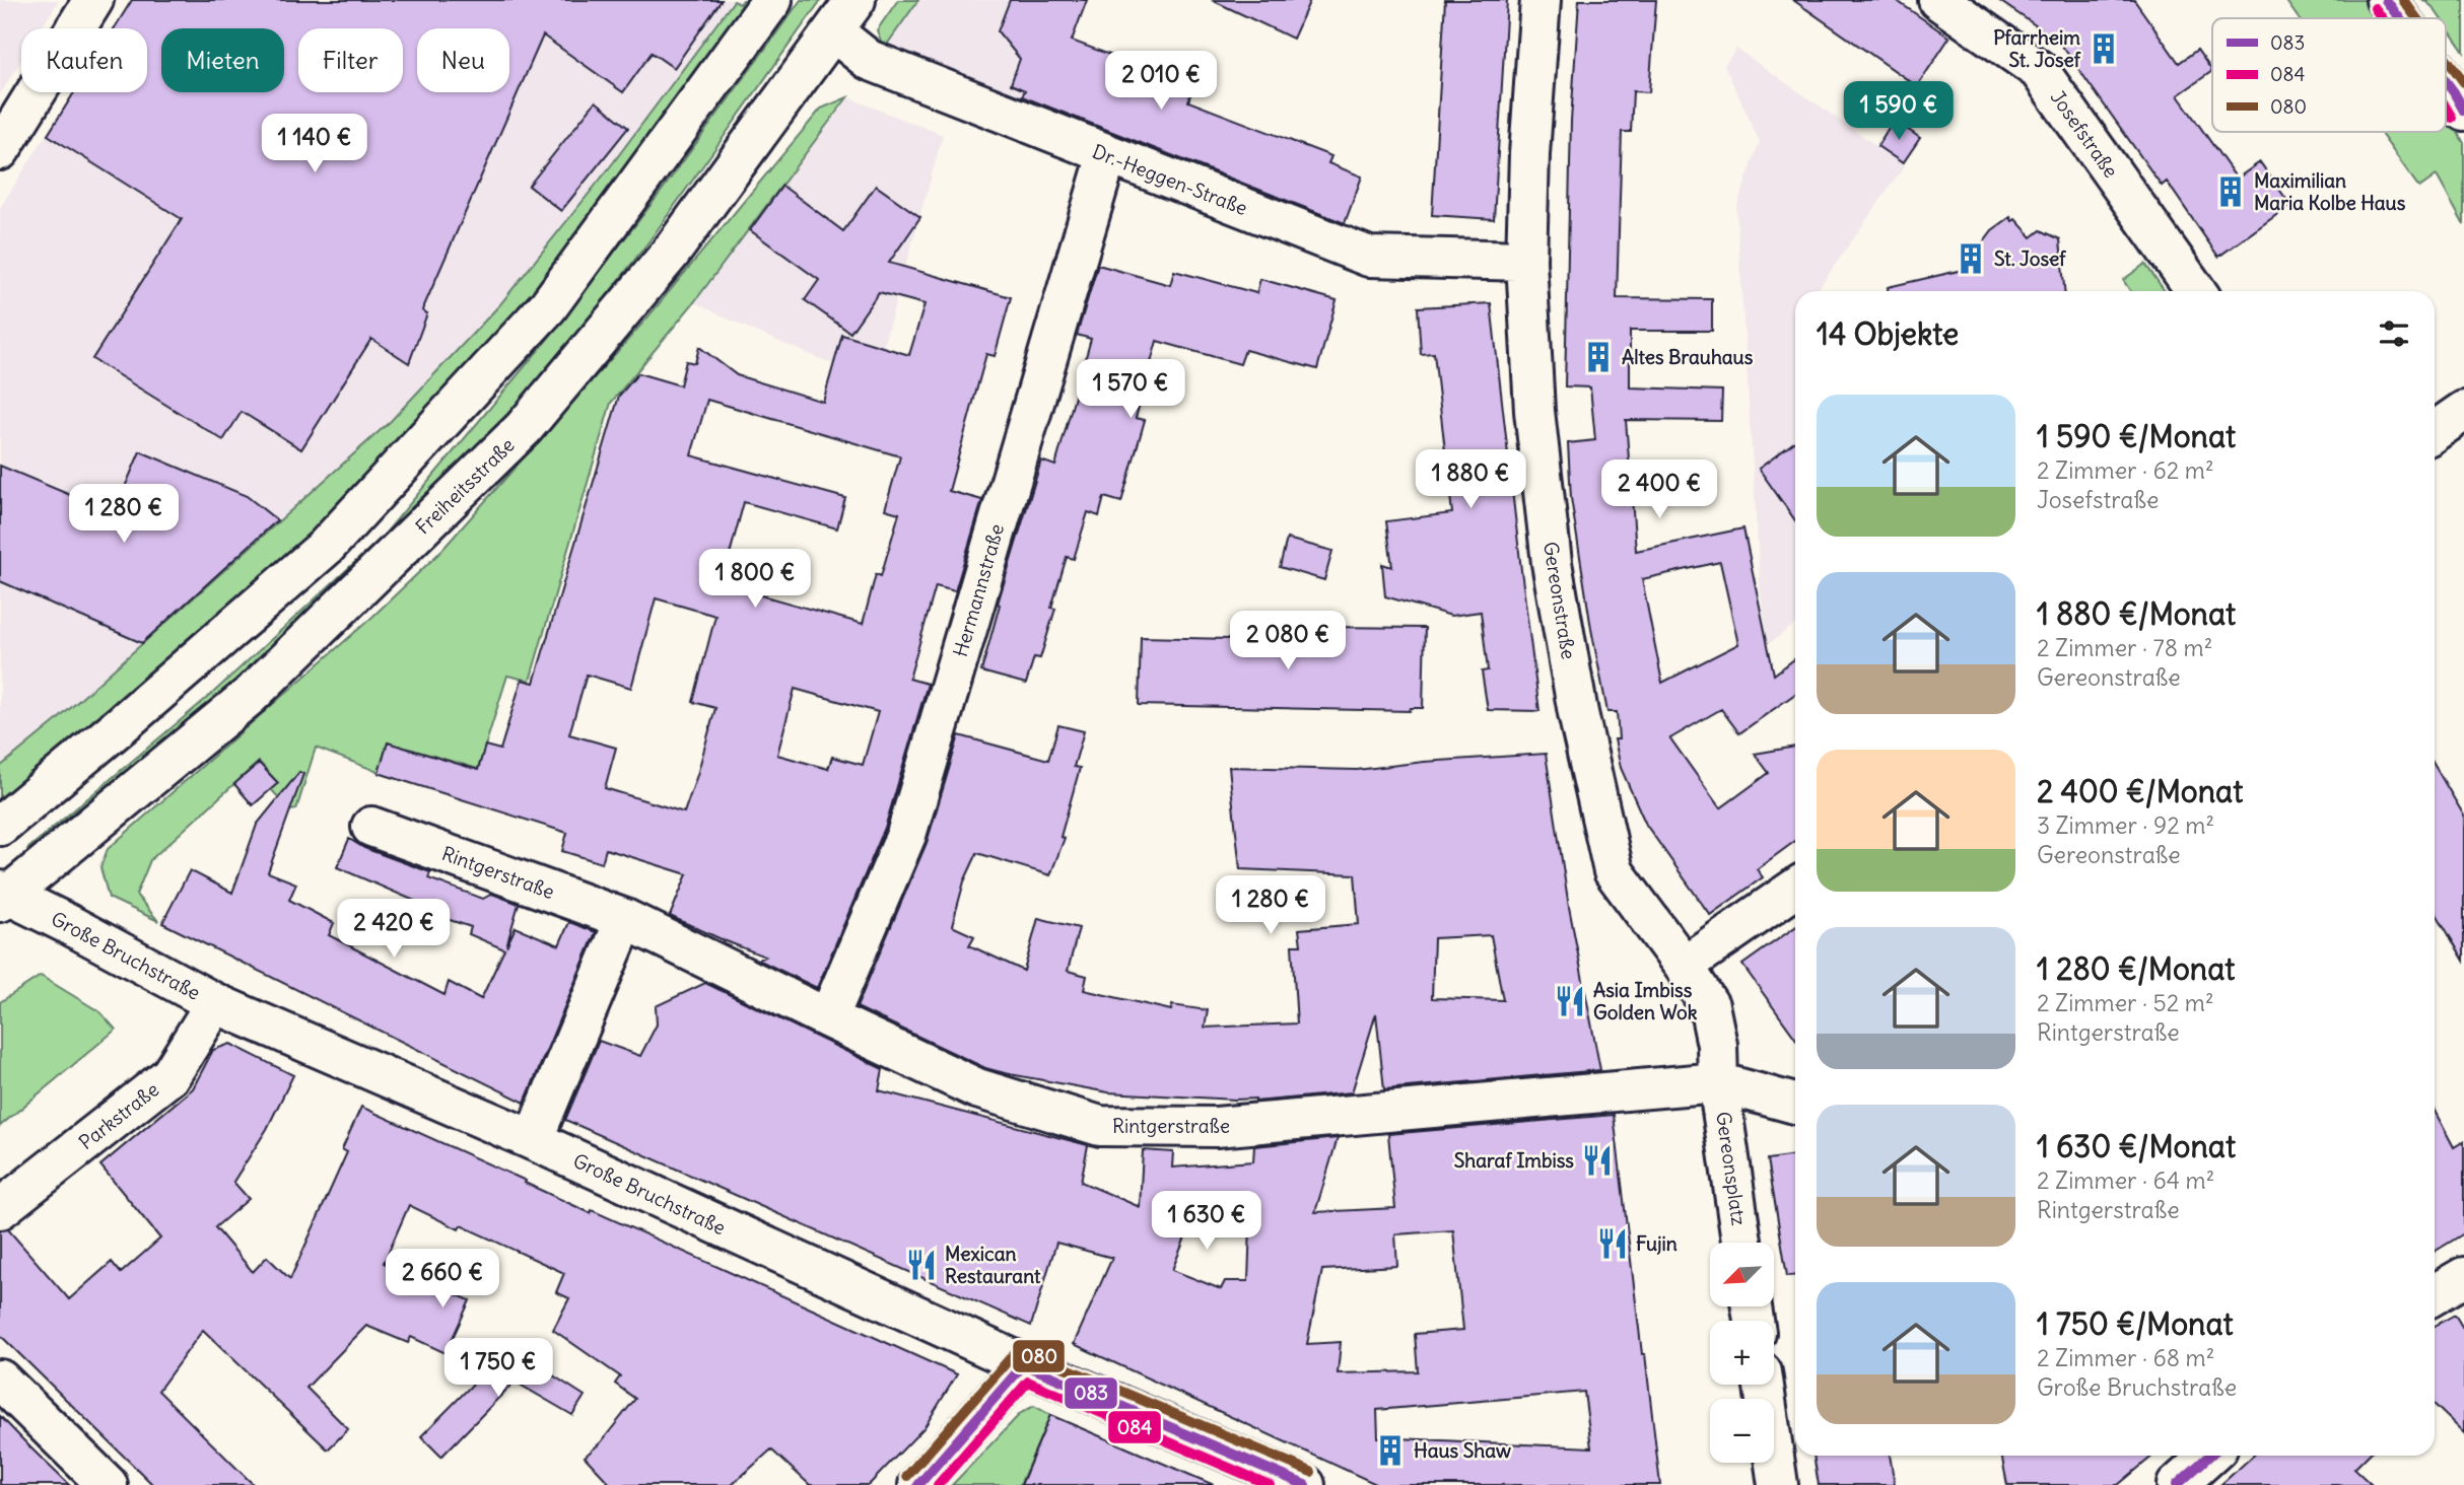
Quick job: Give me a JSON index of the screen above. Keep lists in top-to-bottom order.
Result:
{
  "streets": {
    "street": [
      "Josefstraße",
      "Dr.-Heggen-Straße",
      "Freiheitsstraße",
      "Hermannstraße",
      "Gereonstraße",
      "Rintgerstraße",
      "Große Bruchstraße",
      "Parkstraße",
      "Gereonsplatz"
    ]
  },
  "crossings": [
    ["Dr.-Heggen-Straße", "Freiheitsstraße"],
    ["Dr.-Heggen-Straße", "Hermannstraße"],
    ["Dr.-Heggen-Straße", "Gereonstraße"],
    ["Freiheitsstraße", "Große Bruchstraße"],
    ["Hermannstraße", "Rintgerstraße"],
    ["Gereonstraße", "Rintgerstraße"],
    ["Gereonstraße", "Gereonsplatz"],
    ["Rintgerstraße", "Gereonsplatz"],
    ["Große Bruchstraße", "Parkstraße"]
  ],
  "places": {
    "building": [
      "Pfarrheim St. Josef",
      "Maximilian Maria Kolbe Haus",
      "St. Josef",
      "Altes Brauhaus",
      "Haus Shaw"
    ],
    "restaurant": [
      "Asia Imbiss Golden Wok",
      "Sharaf Imbiss",
      "Fujin",
      "Mexican Restaurant"
    ]
  },
  "lines": ["transit line 083", "transit line 080", "transit line 084"],
  "legend": ["083", "084", "080"],
  "north": "bottom left",
  "page": {
    "chip": [
      "Kaufen",
      "Mieten",
      "Filter",
      "Neu"
    ],
    "price": [
      "2 010 €",
      "1 590 €",
      "1 140 €",
      "1 570 €",
      "1 880 €",
      "2 400 €",
      "1 280 €",
      "1 800 €",
      "2 080 €",
      "1 280 €",
      "2 420 €",
      "1 630 €",
      "2 660 €",
      "1 750 €"
    ],
    "heading": "14 Objekte",
    "list": [
      {
        "name": "1 590 €/Monat",
        "note": "2 Zimmer · 62 m² · Josefstraße"
      },
      {
        "name": "1 880 €/Monat",
        "note": "2 Zimmer · 78 m² · Gereonstraße"
      },
      {
        "name": "2 400 €/Monat",
        "note": "3 Zimmer · 92 m² · Gereonstraße"
      },
      {
        "name": "1 280 €/Monat",
        "note": "2 Zimmer · 52 m² · Rintgerstraße"
      },
      {
        "name": "1 630 €/Monat",
        "note": "2 Zimmer · 64 m² · Rintgerstraße"
      },
      {
        "name": "1 750 €/Monat",
        "note": "2 Zimmer · 68 m² · Große Bruchstraße"
      }
    ],
    "map_buttons": ["+", "−"]
  }
}
